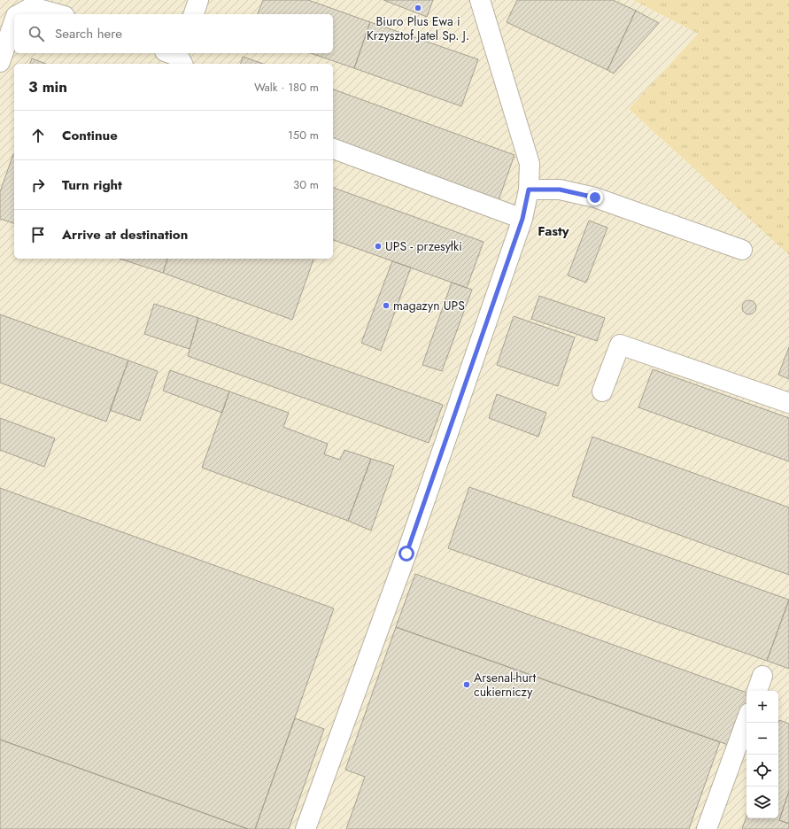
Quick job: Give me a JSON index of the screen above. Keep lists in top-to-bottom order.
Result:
{
  "districts": ["Fasty"],
  "places": [
    "Biuro Plus Ewa i Krzysztof Jatel Sp. J.",
    "UPS - przesyłki",
    "magazyn UPS",
    "Arsenal-hurt cukierniczy"
  ],
  "page": {
    "search": "Search here",
    "heading": ["3 min", "Walk · 180 m"],
    "list": [
      ["Continue", "150 m"],
      ["Turn right", "30 m"],
      "Arrive at destination"
    ],
    "map_buttons": ["+", "−"]
  }
}
